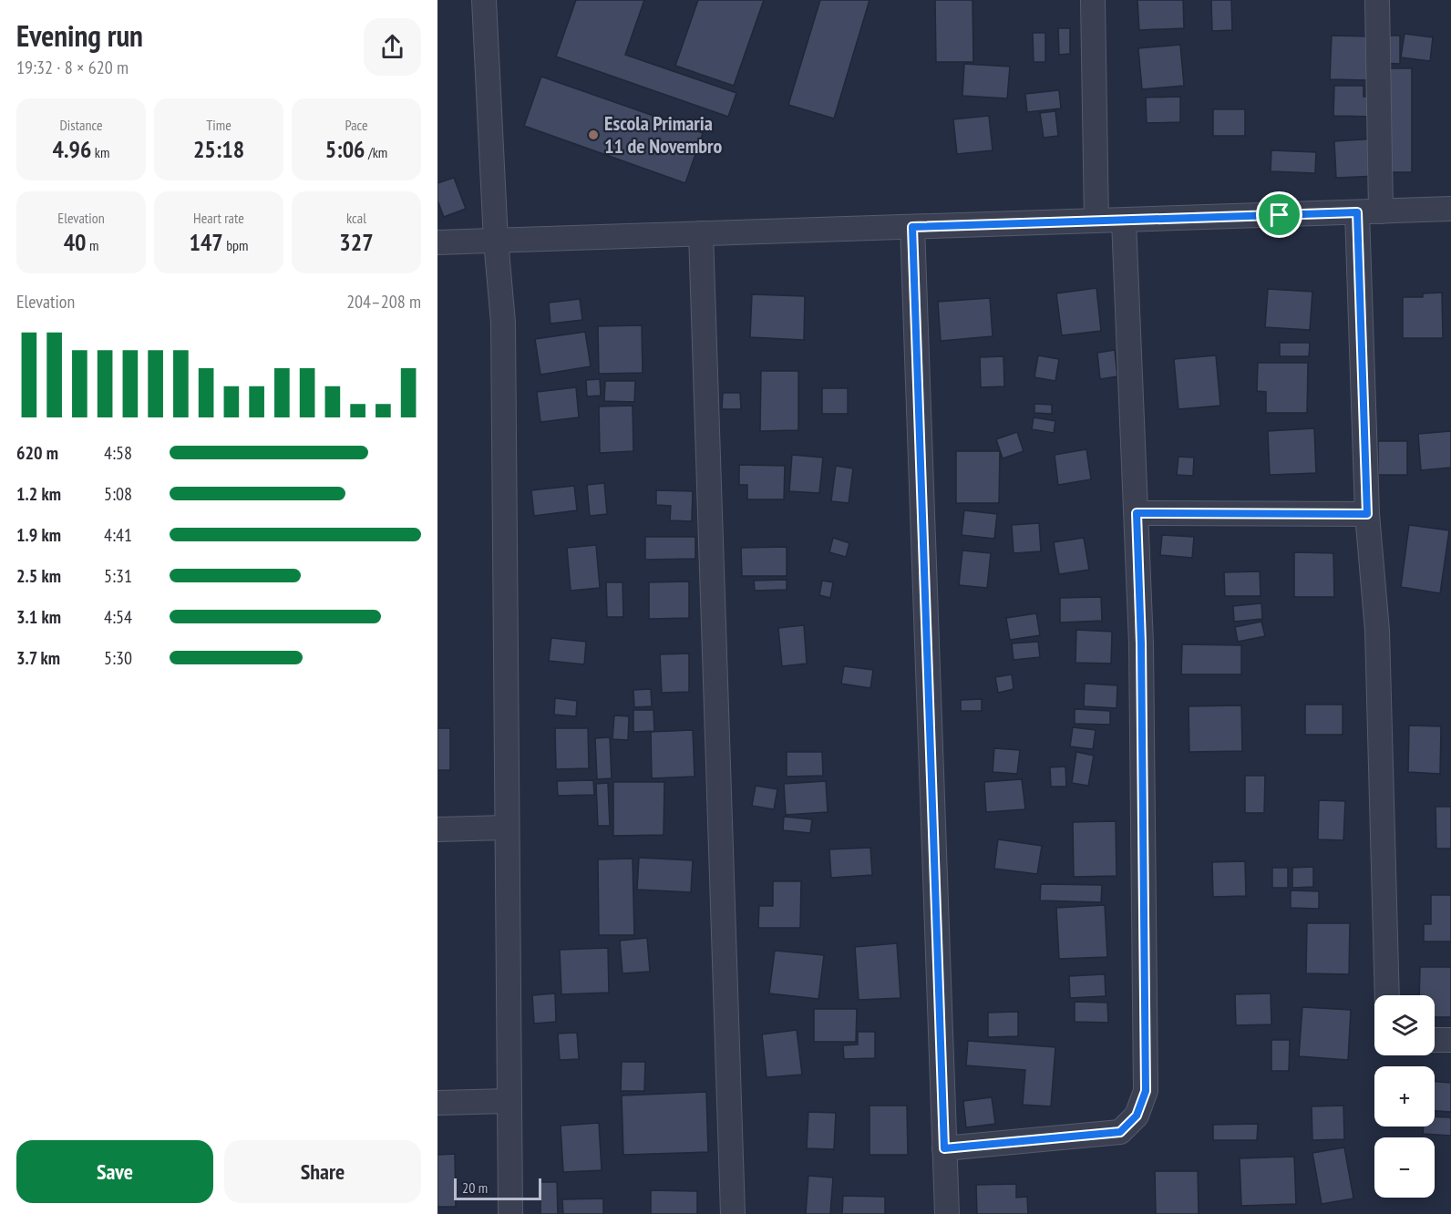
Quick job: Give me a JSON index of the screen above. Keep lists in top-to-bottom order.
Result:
{
  "places": ["Escola Primaria 11 de Novembro"],
  "scale_bar": "20 m",
  "page": {
    "heading": ["Evening run", "19:32 · 8 × 620 m"],
    "stats": [
      ["Distance", "4.96 km"],
      ["Time", "25:18"],
      ["Pace", "5:06 /km"],
      ["Elevation", "40 m"],
      ["Heart rate", "147 bpm"],
      ["kcal", "327"]
    ],
    "chart": ["Elevation", "204–208 m"],
    "list": [
      {
        "name": "620 m",
        "note": "4:58"
      },
      {
        "name": "1.2 km",
        "note": "5:08"
      },
      {
        "name": "1.9 km",
        "note": "4:41"
      },
      {
        "name": "2.5 km",
        "note": "5:31"
      },
      {
        "name": "3.1 km",
        "note": "4:54"
      },
      {
        "name": "3.7 km",
        "note": "5:30"
      }
    ],
    "map_buttons": ["+", "−"],
    "buttons": ["Save", "Share"],
    "scale": "20 m"
  }
}
